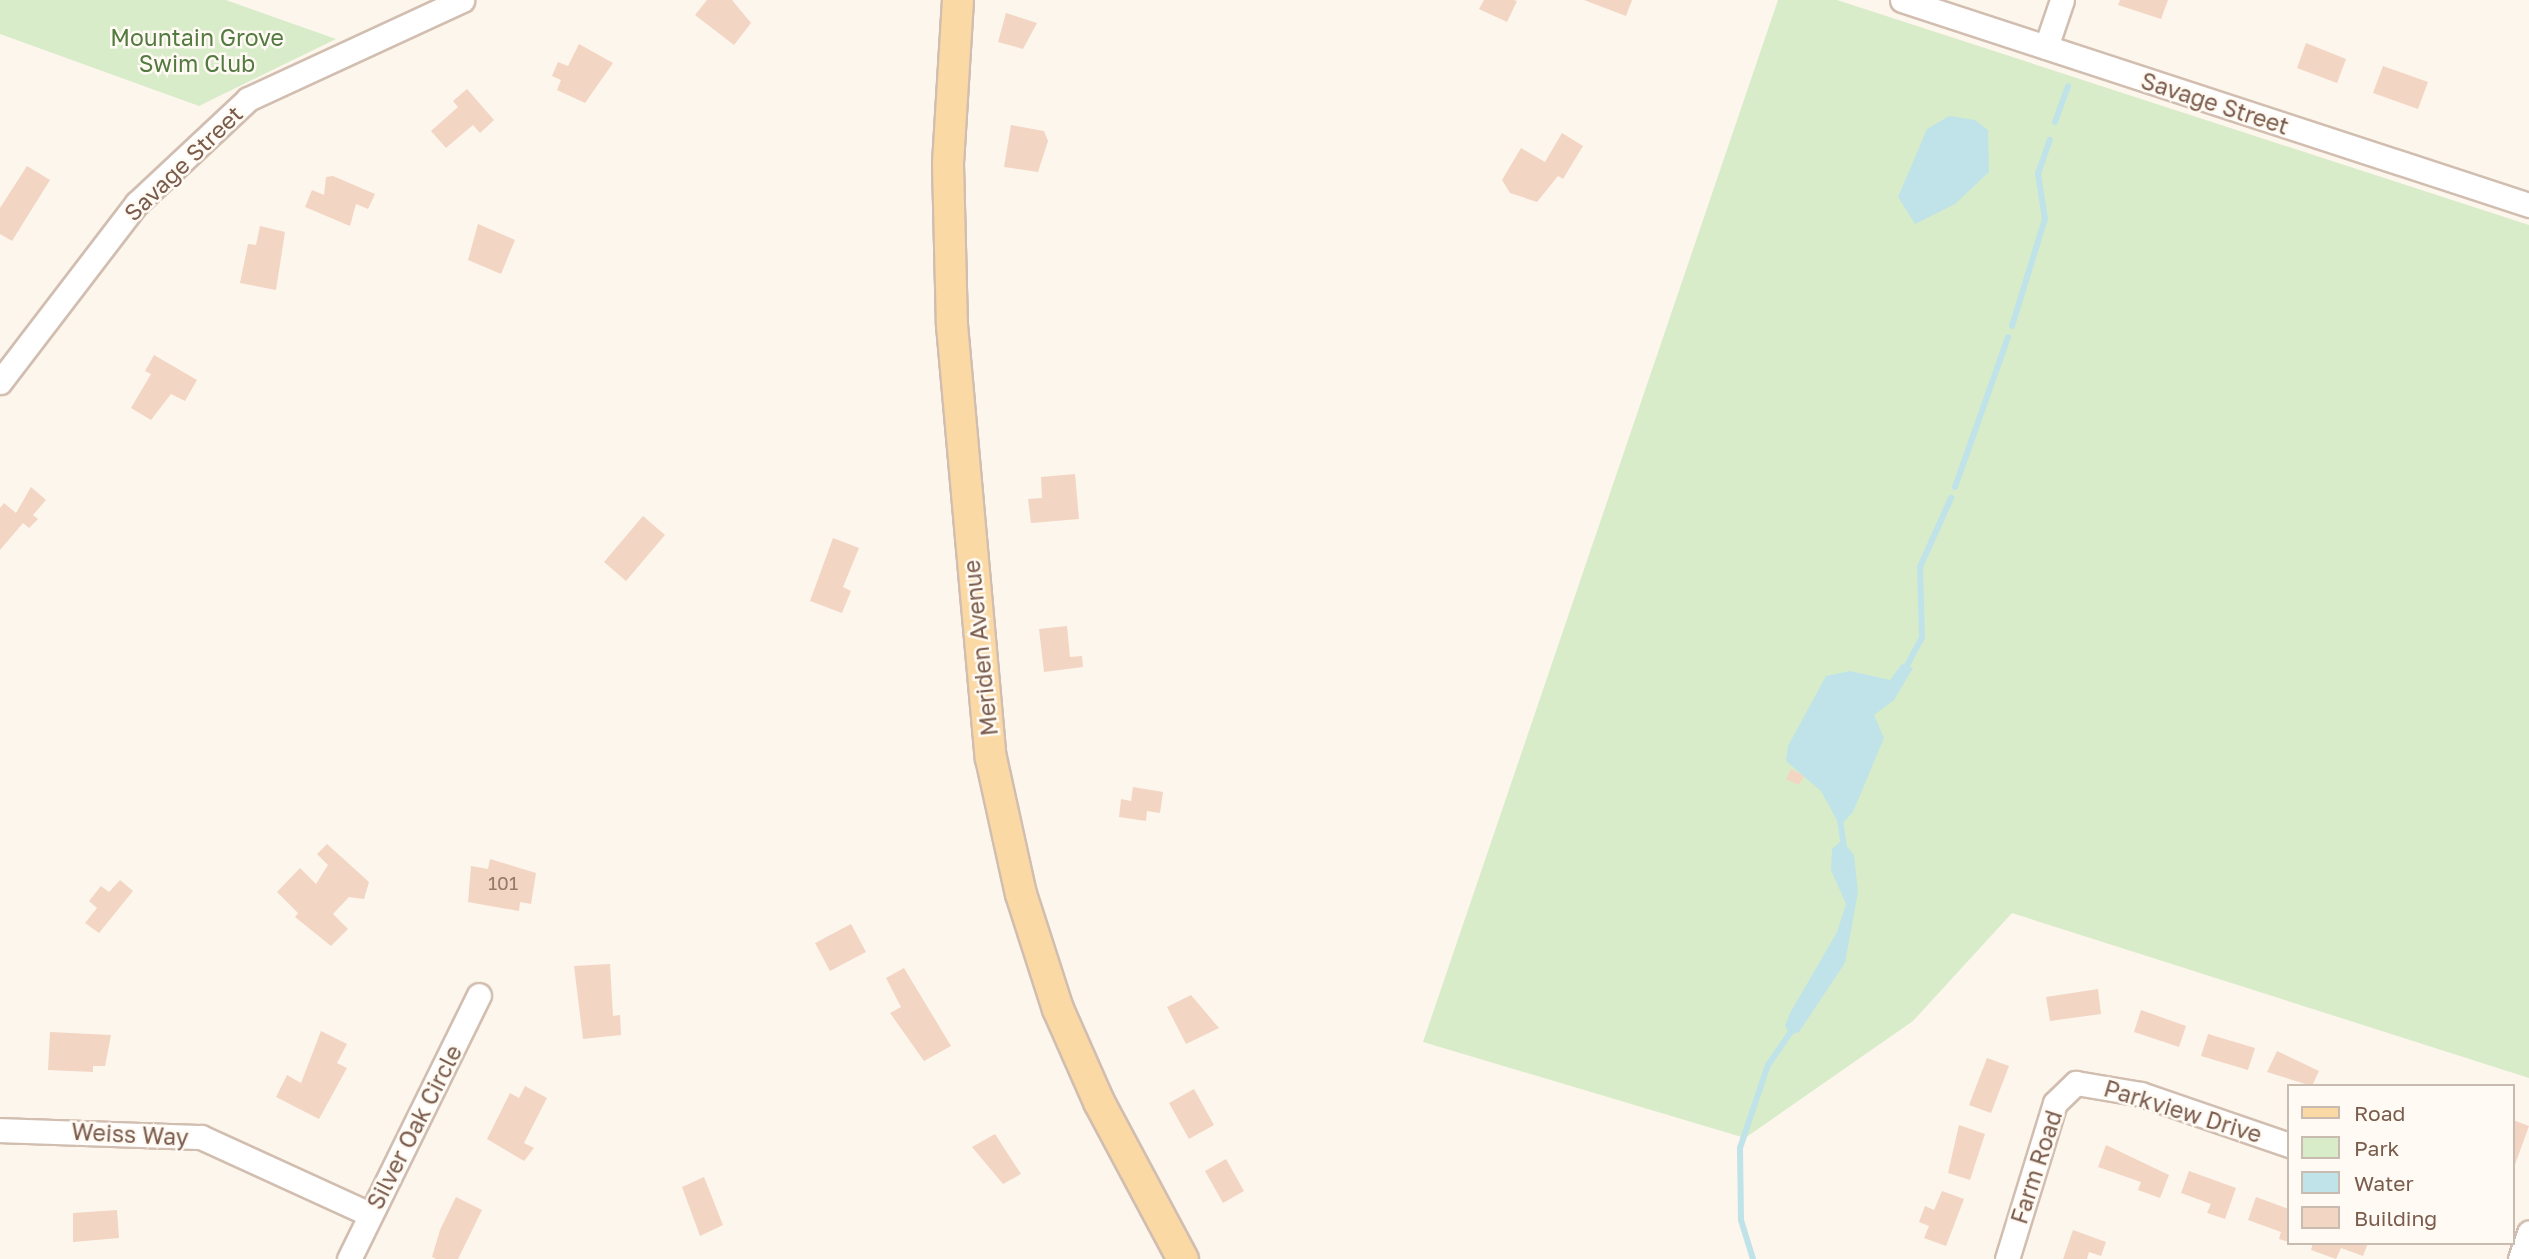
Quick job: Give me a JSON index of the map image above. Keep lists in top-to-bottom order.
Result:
{
  "streets": {
    "main road": ["Meriden Avenue"],
    "street": [
      "Savage Street",
      "Parkview Drive",
      "Silver Oak Circle",
      "Weiss Way",
      "Farm Road"
    ]
  },
  "crossings": [
    ["Parkview Drive", "Farm Road"],
    ["Silver Oak Circle", "Weiss Way"]
  ],
  "parks": ["Mountain Grove Swim Club"],
  "house_numbers": ["101"],
  "legend": [
    "Road",
    "Park",
    "Water",
    "Building"
  ]
}
